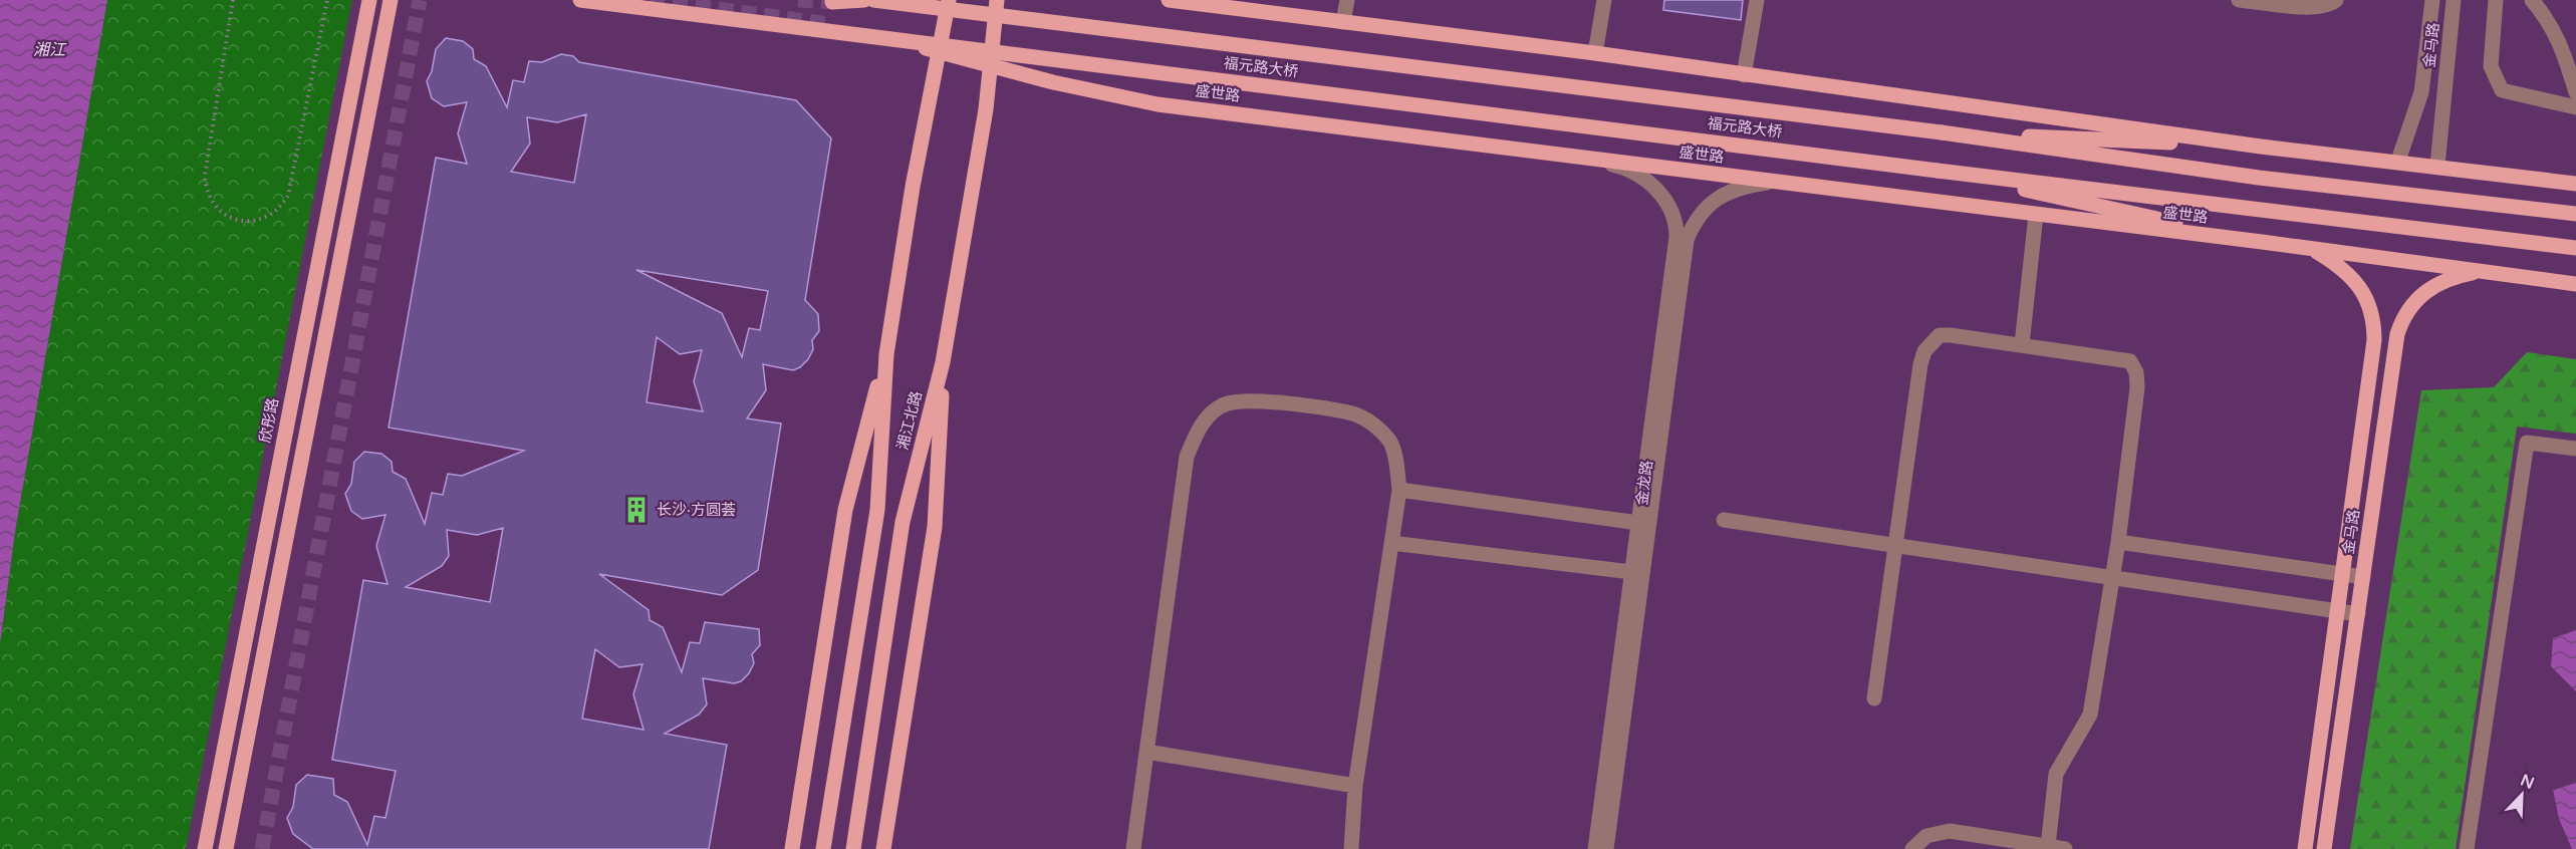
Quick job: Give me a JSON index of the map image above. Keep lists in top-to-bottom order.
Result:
{
  "streets": {
    "main road": [
      "金马路",
      "福元路大桥",
      "盛世路",
      "欣彤路",
      "湘江北路"
    ],
    "street": ["金龙路"]
  },
  "crossings": [
    ["金马路", "盛世路"],
    ["盛世路", "湘江北路"],
    ["盛世路", "金龙路"]
  ],
  "water": ["湘江"],
  "places": {
    "building": ["长沙·方圆荟"]
  },
  "north": "top right"
}
